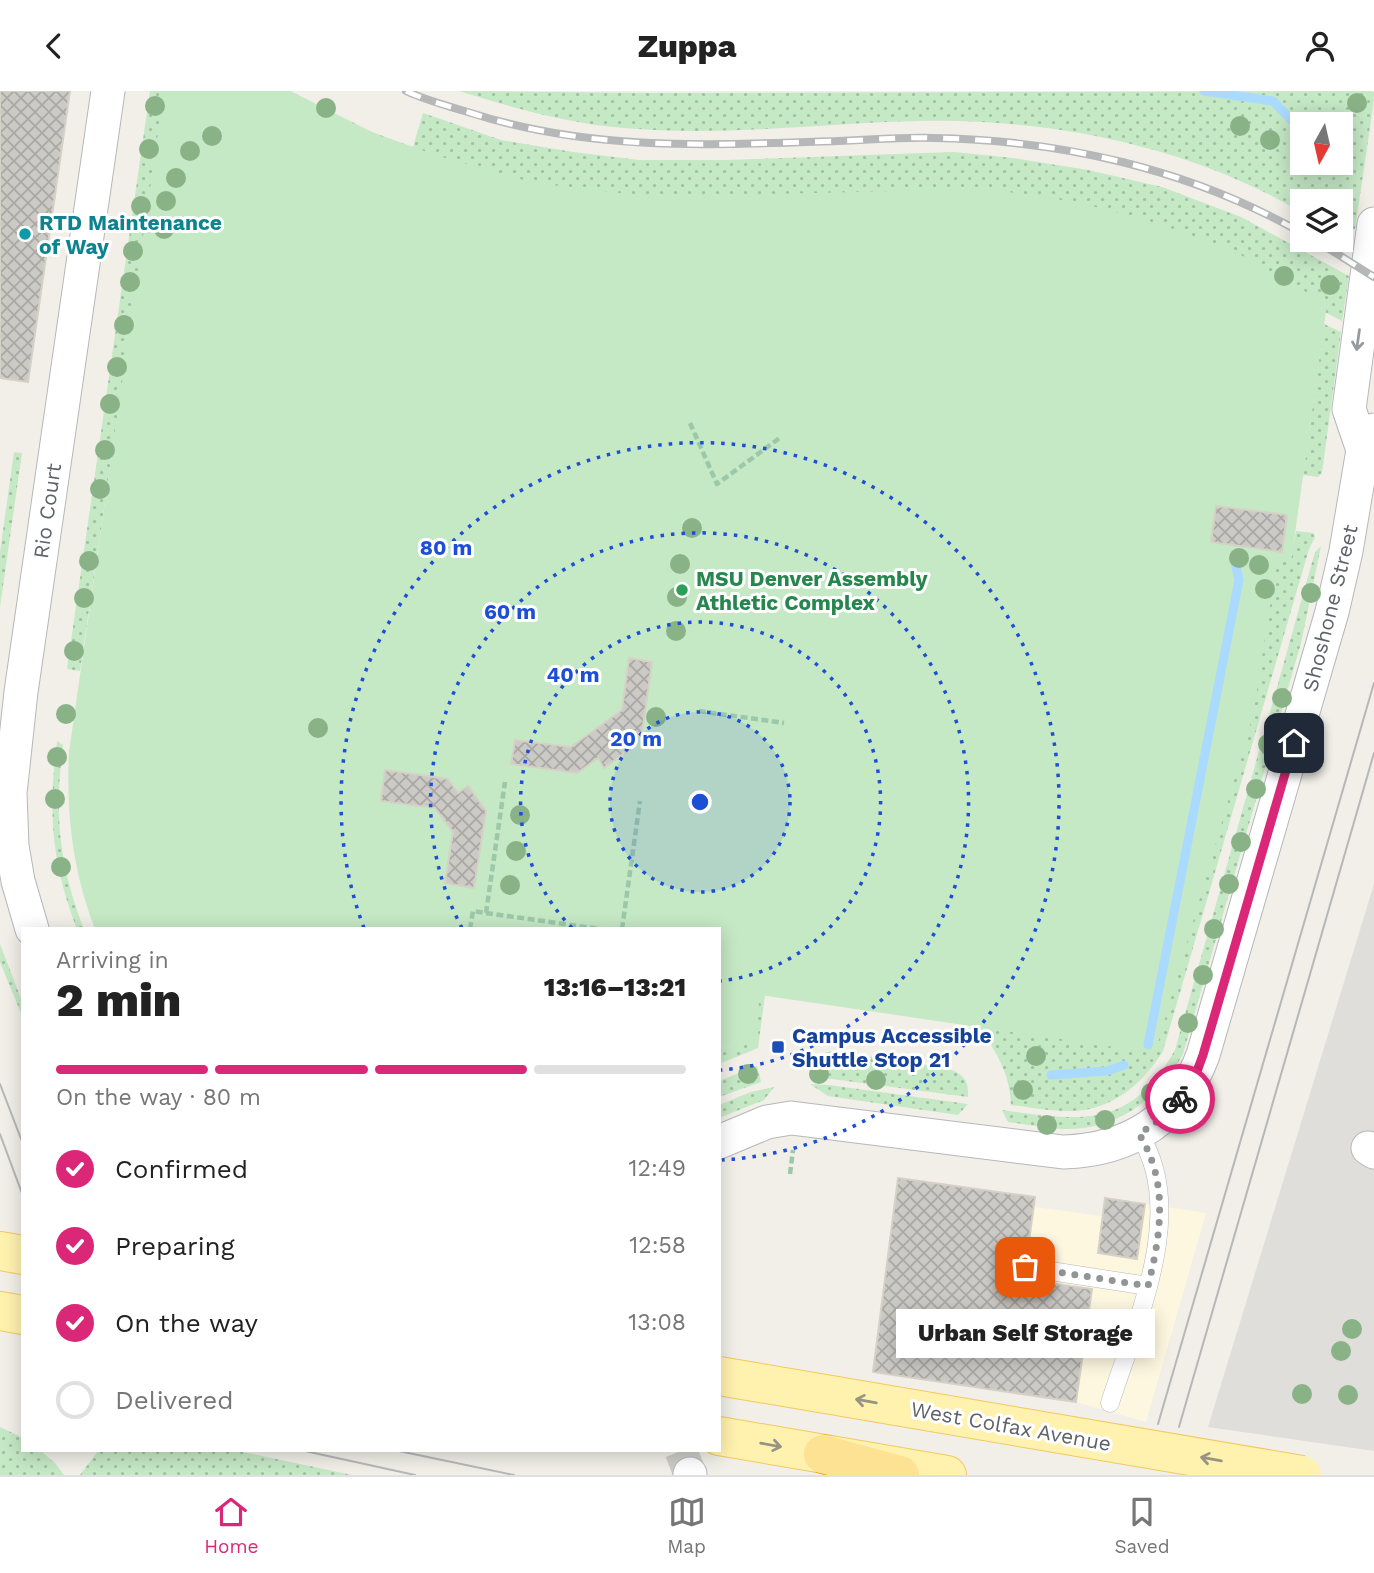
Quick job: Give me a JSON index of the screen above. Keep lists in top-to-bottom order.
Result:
{
  "streets": {
    "main road": ["West Colfax Avenue"],
    "street": ["Rio Court", "Shoshone Street"]
  },
  "places": {
    "other": ["RTD Maintenance of Way", "MSU Denver Assembly Athletic Complex", "Urban Self Storage"],
    "transit": ["Campus Accessible Shuttle Stop 21"]
  },
  "north": "bottom",
  "page": {
    "header": "Zuppa",
    "heading": ["2 min", "Arriving in", "13:16–13:21"],
    "bar": "On the way · 80 m",
    "list": [
      ["Confirmed", "12:49"],
      ["Preparing", "12:58"],
      ["On the way", "13:08"],
      "Delivered"
    ],
    "bubble": "Urban Self Storage",
    "tabs": ["Home", "Map", "Saved"]
  },
  "rings": [
    "80 m",
    "60 m",
    "40 m",
    "20 m"
  ]
}
